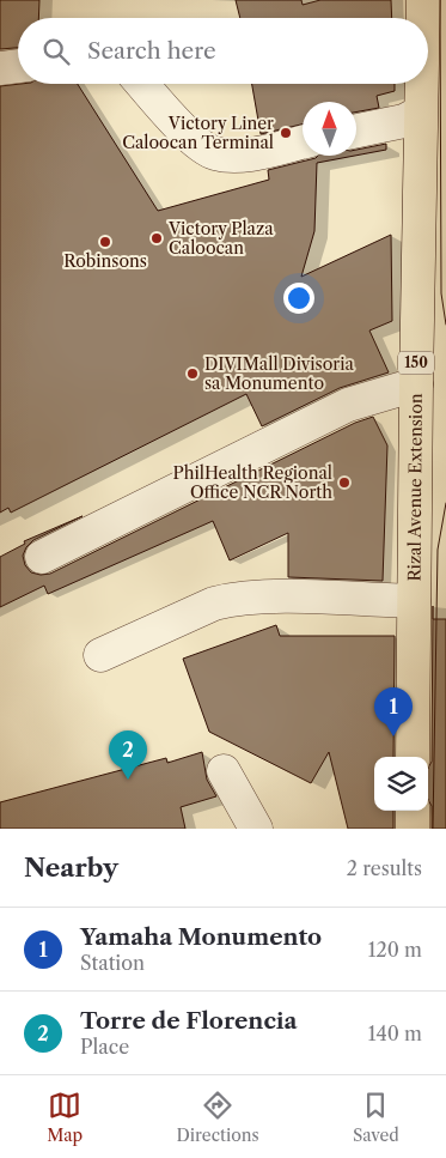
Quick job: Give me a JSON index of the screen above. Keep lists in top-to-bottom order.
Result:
{
  "streets": {
    "main road": ["150", "Rizal Avenue Extension"]
  },
  "places": [
    "Victory Liner Caloocan Terminal",
    "Victory Plaza Caloocan",
    "Robinsons",
    "DIVIMall Divisoria sa Monumento",
    "PhilHealth Regional Office NCR North"
  ],
  "north": "top",
  "page": {
    "search": "Search here",
    "pins": ["1", "2"],
    "heading": ["Nearby", "2 results"],
    "list": [
      {
        "mark": "1",
        "name": "Yamaha Monumento",
        "note": "Station",
        "value": "120 m"
      },
      {
        "mark": "2",
        "name": "Torre de Florencia",
        "note": "Place",
        "value": "140 m"
      }
    ],
    "nav": ["Map", "Directions", "Saved"]
  }
}
